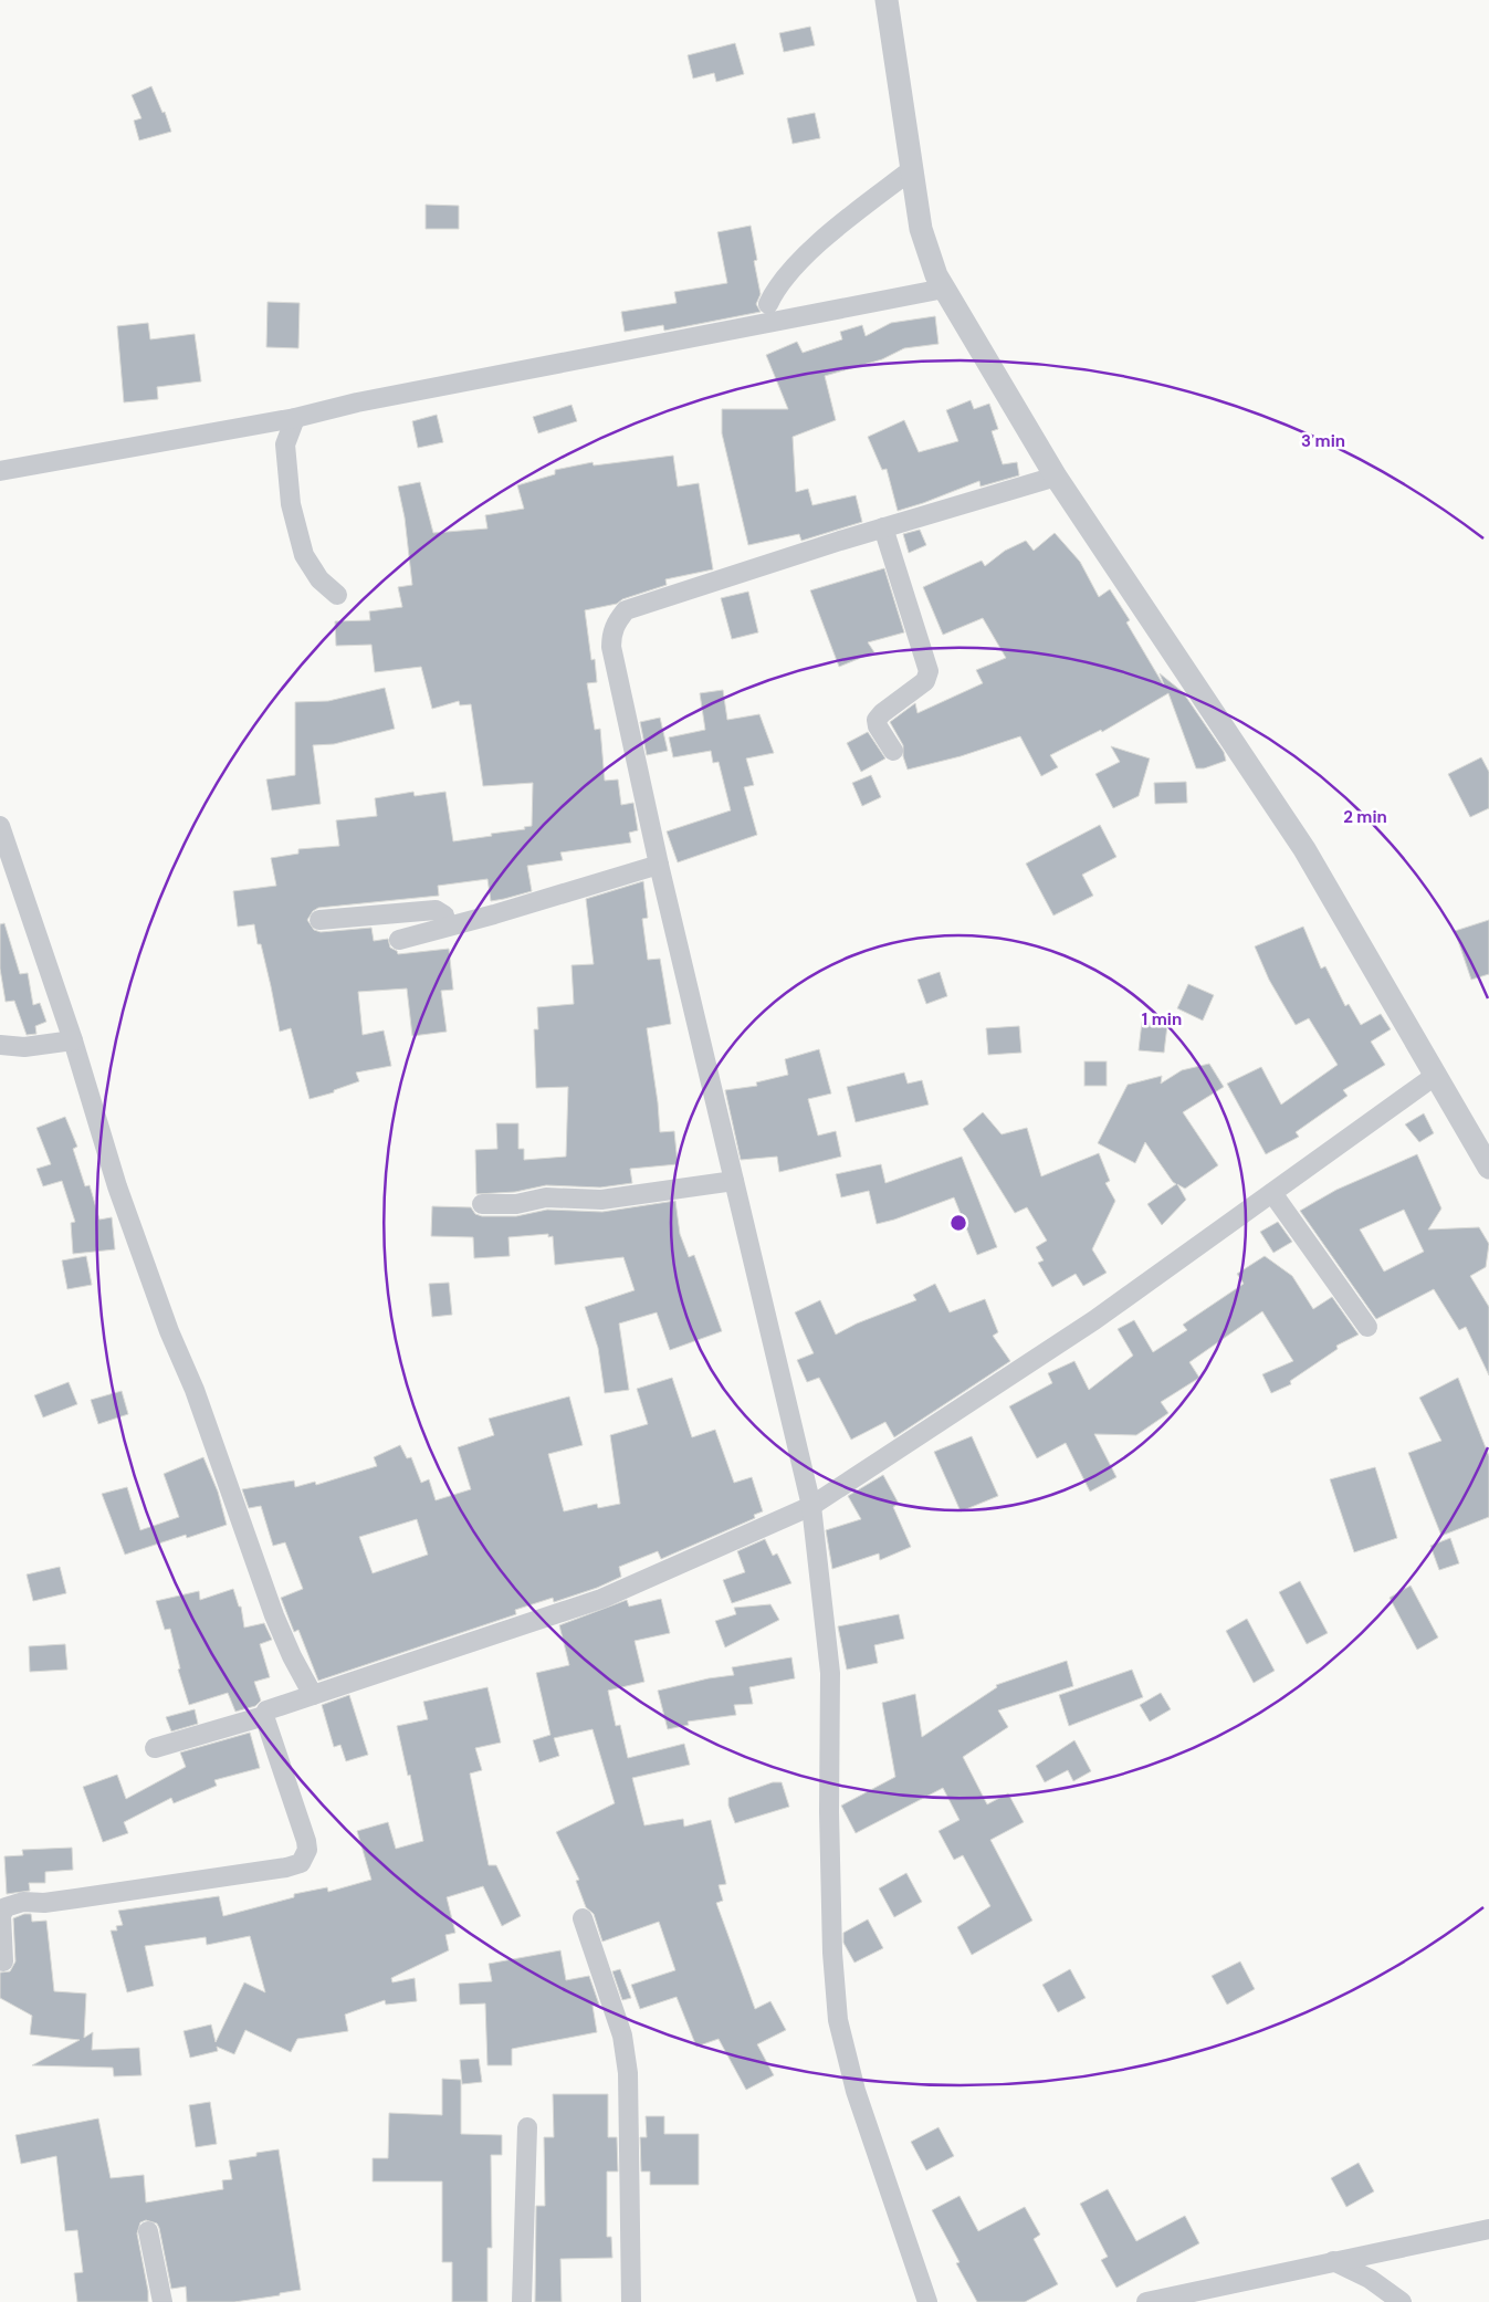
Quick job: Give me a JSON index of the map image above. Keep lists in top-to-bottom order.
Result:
{
  "rings": ["3 min", "2 min", "1 min"]
}
